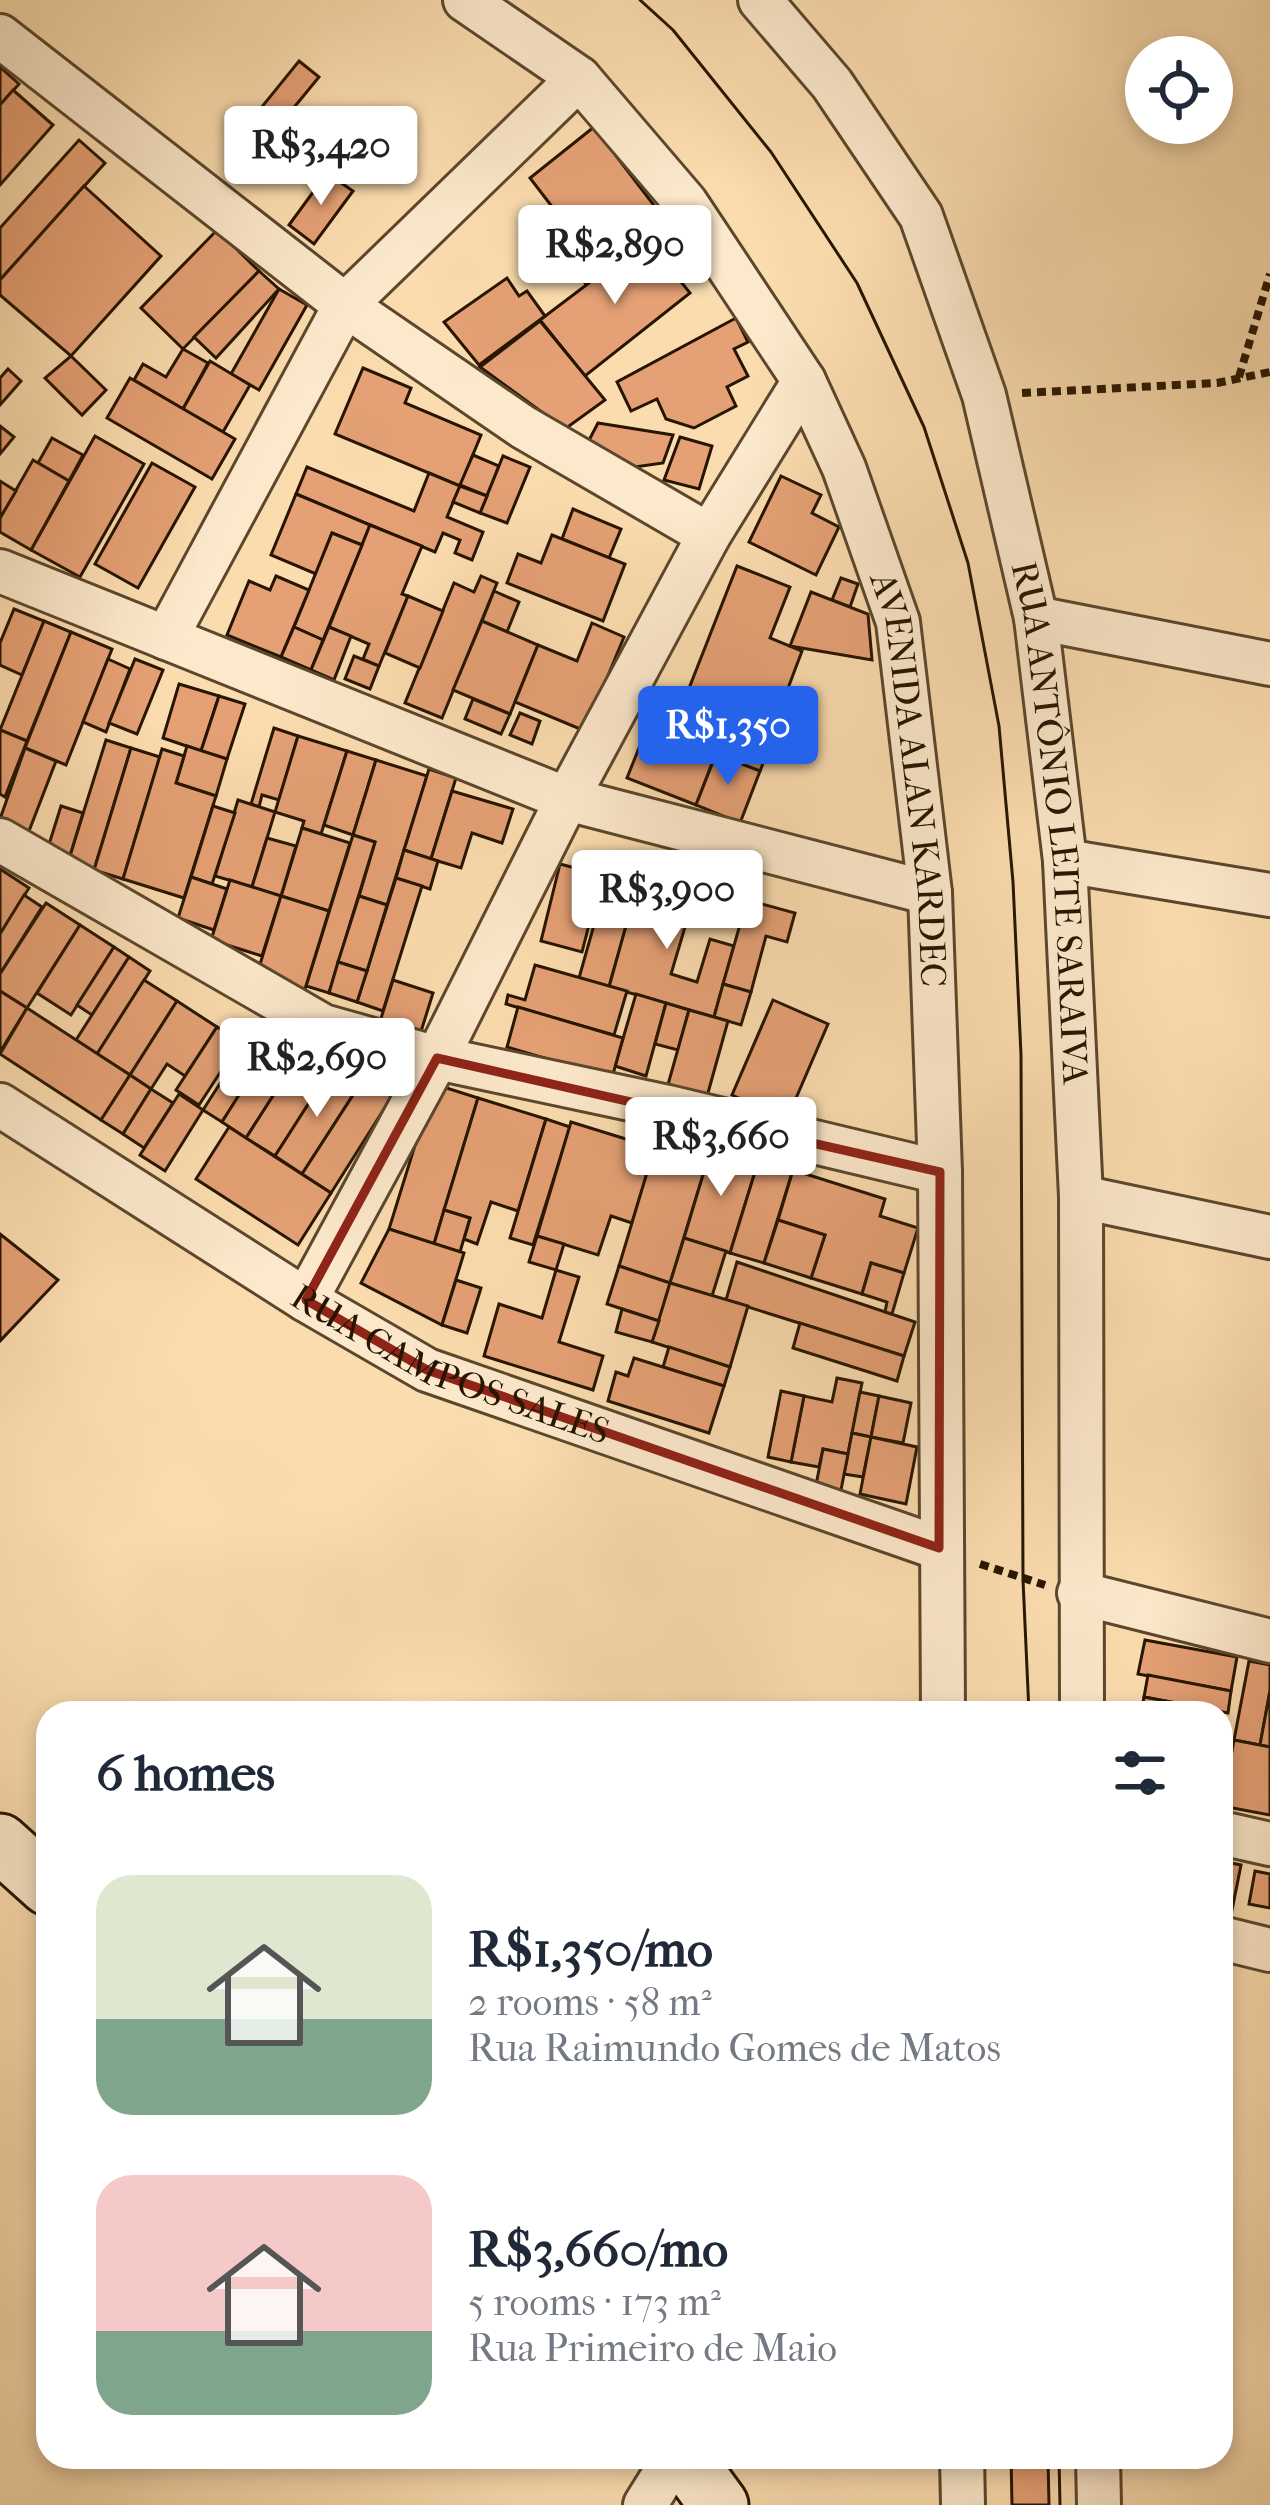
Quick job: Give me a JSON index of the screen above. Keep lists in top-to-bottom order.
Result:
{
  "streets": {
    "street": ["AVENIDA ALAN KARDEC", "RUA ANTÔNIO LEITE SARAIVA", "RUA CAMPOS SALES"]
  },
  "crossings": [
    ["AVENIDA ALAN KARDEC", "RUA CAMPOS SALES"]
  ],
  "page": {
    "price": [
      "R$3,420",
      "R$2,890",
      "R$1,350",
      "R$3,900",
      "R$2,690",
      "R$3,660"
    ],
    "heading": "6 homes",
    "list": [
      {
        "name": "R$1,350/mo",
        "note": "2 rooms · 58 m² · Rua Raimundo Gomes de Matos"
      },
      {
        "name": "R$3,660/mo",
        "note": "5 rooms · 173 m² · Rua Primeiro de Maio"
      }
    ]
  }
}
